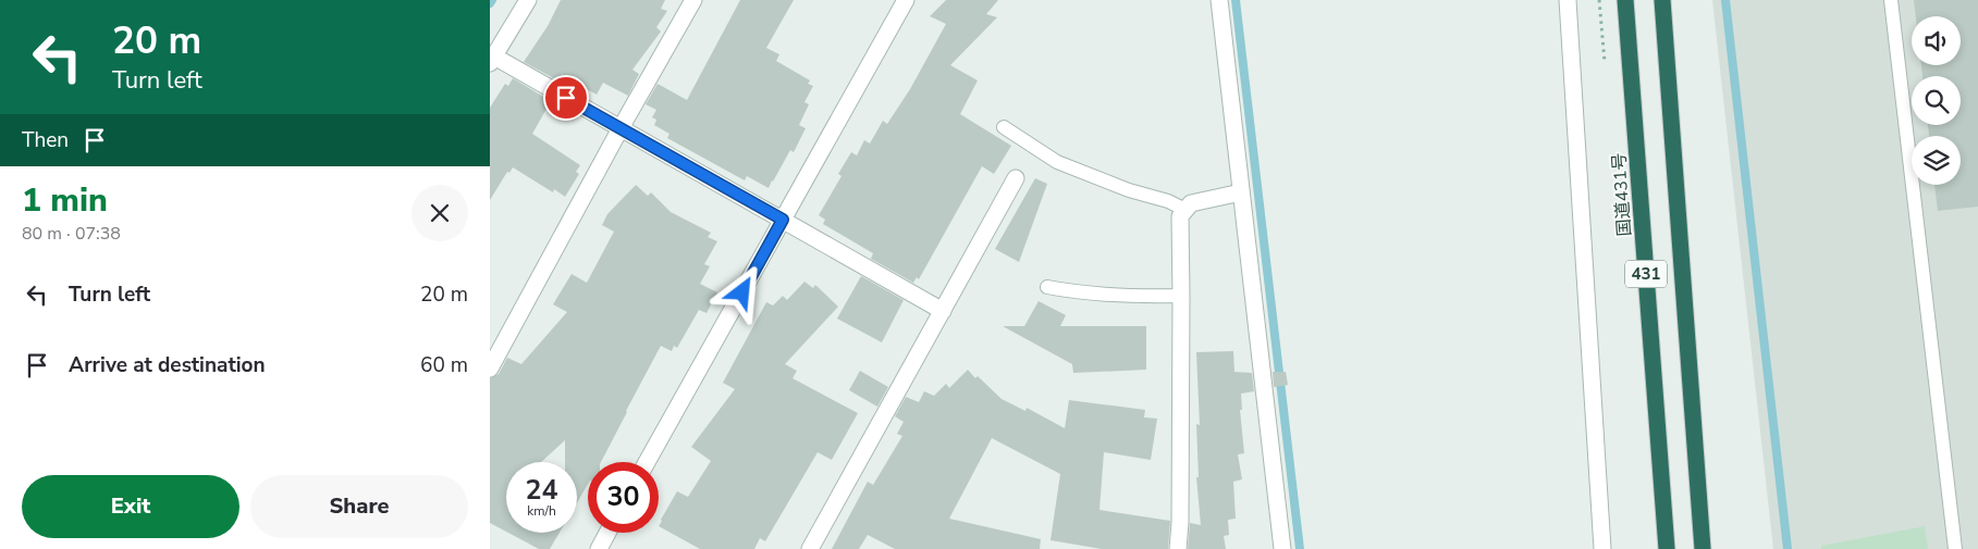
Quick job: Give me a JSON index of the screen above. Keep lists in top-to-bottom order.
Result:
{
  "streets": {
    "highway": ["国道431号", "431"]
  },
  "page": {
    "turn": ["20 m", "Turn left"],
    "then": "Then",
    "heading": ["1 min", "80 m · 07:38"],
    "list": [
      {
        "name": "Turn left",
        "value": "20 m"
      },
      {
        "name": "Arrive at destination",
        "value": "60 m"
      }
    ],
    "speed": "24 km/h",
    "limit": "30",
    "buttons": ["Exit", "Share"]
  }
}
